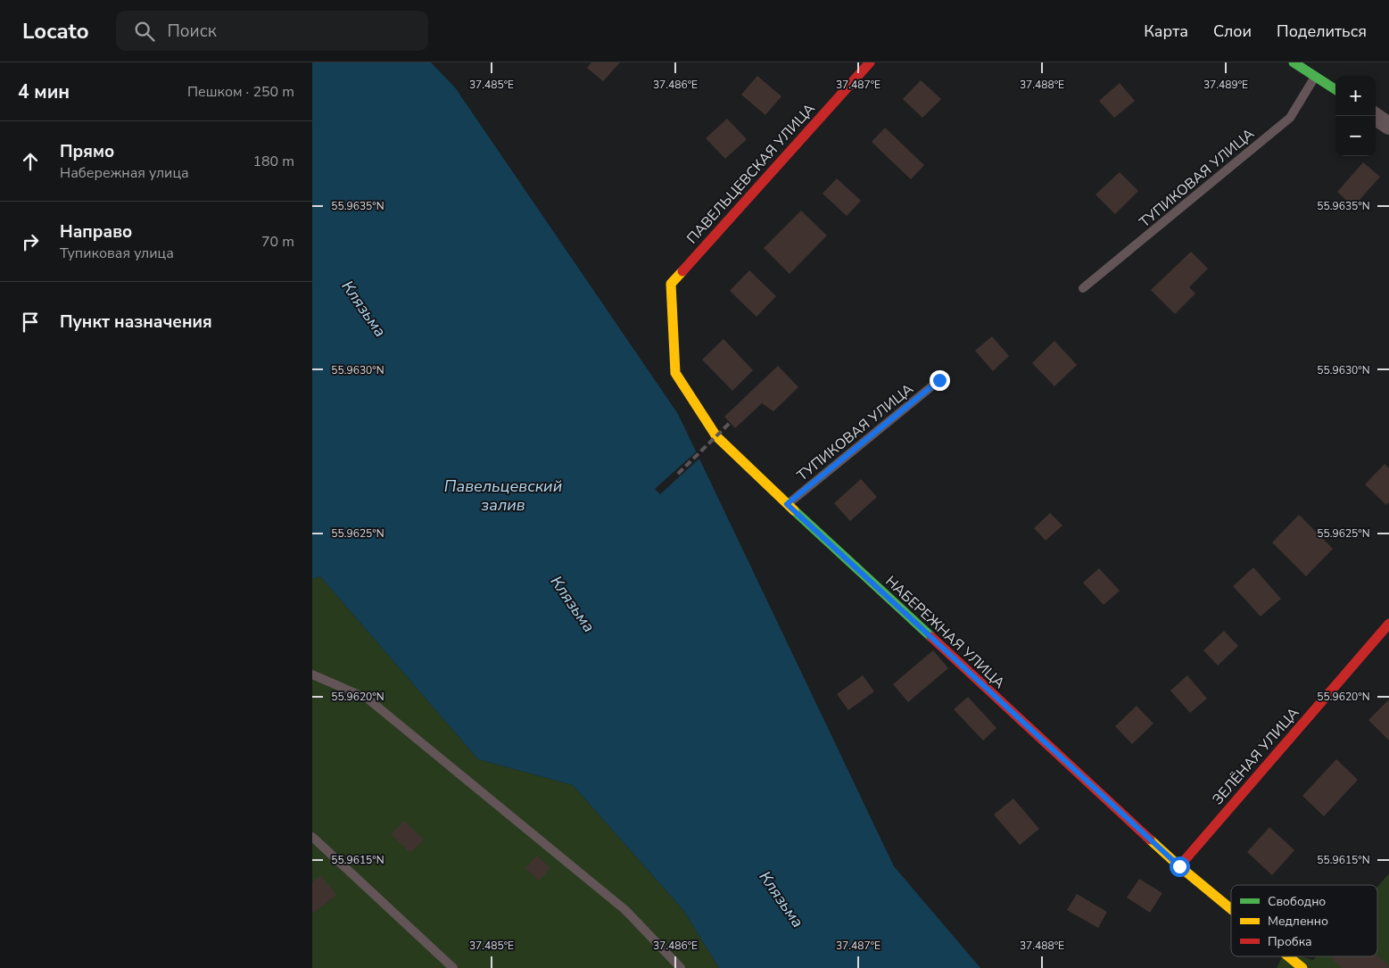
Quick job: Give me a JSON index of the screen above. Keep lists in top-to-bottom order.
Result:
{
  "streets": {
    "street": ["ПАВЕЛЬЦЕВСКАЯ УЛИЦА", "НАБЕРЕЖНАЯ УЛИЦА", "ЗЕЛЁНАЯ УЛИЦА"],
    "lane": ["ТУПИКОВАЯ УЛИЦА"]
  },
  "crossings": [
    ["ПАВЕЛЬЦЕВСКАЯ УЛИЦА", "НАБЕРЕЖНАЯ УЛИЦА"],
    ["ТУПИКОВАЯ УЛИЦА", "НАБЕРЕЖНАЯ УЛИЦА"],
    ["НАБЕРЕЖНАЯ УЛИЦА", "ЗЕЛЁНАЯ УЛИЦА"]
  ],
  "water": ["Клязьма", "Павельцевский залив"],
  "legend": ["Свободно", "Медленно", "Пробка"],
  "page": {
    "header": "Locato",
    "search": "Поиск",
    "nav": ["Карта", "Слои", "Поделиться"],
    "heading": ["4 мин", "Пешком · 250 m"],
    "map_buttons": ["+", "−"],
    "list": [
      ["Прямо", "Набережная улица", "180 m"],
      ["Направо", "Тупиковая улица", "70 m"],
      "Пункт назначения"
    ]
  },
  "coordinates": [
    "37.485°E",
    "37.486°E",
    "37.487°E",
    "37.488°E",
    "37.489°E",
    "55.9635°N",
    "55.9630°N",
    "55.9625°N",
    "55.9620°N",
    "55.9615°N"
  ]
}
